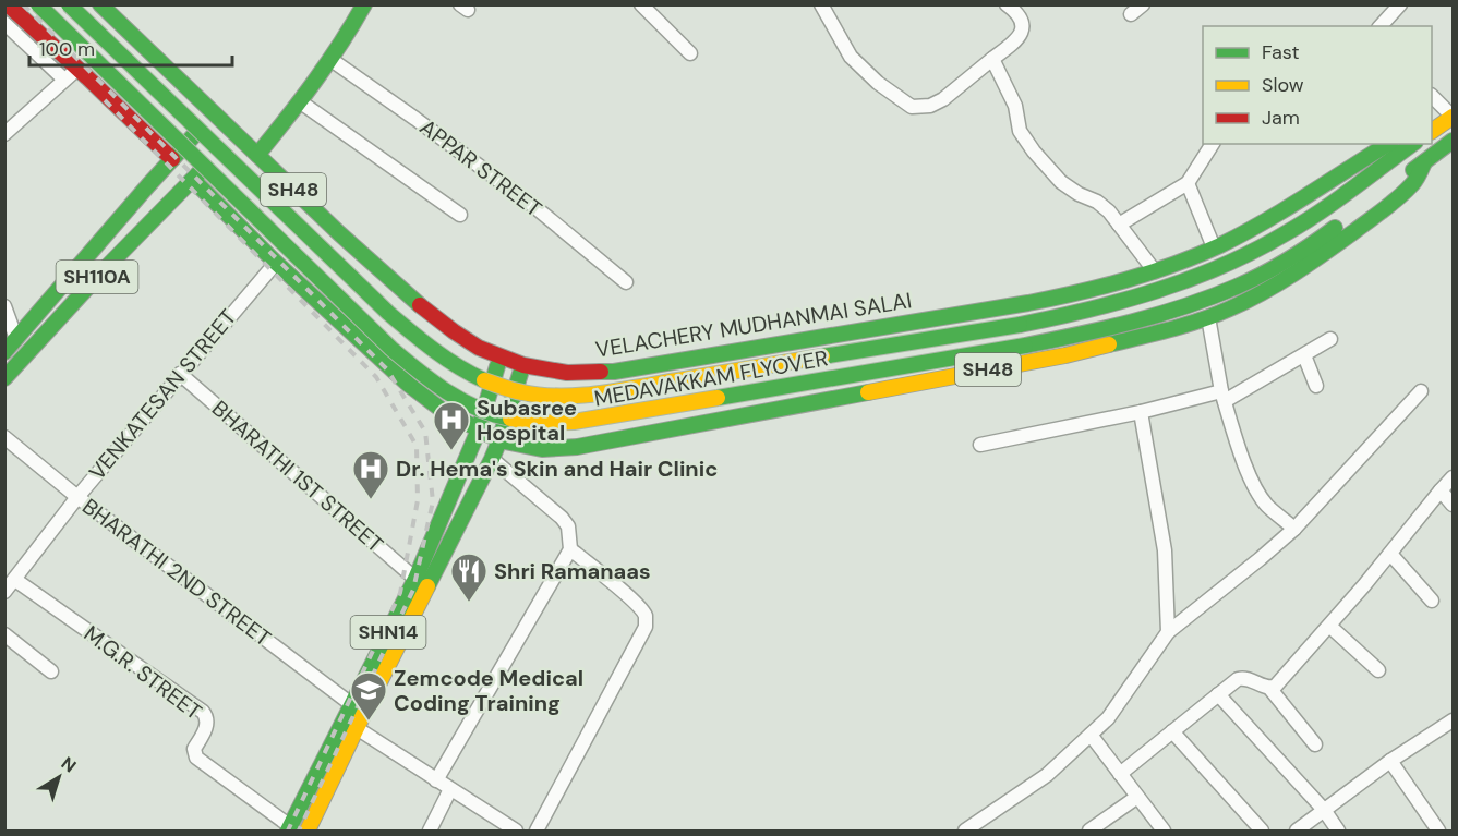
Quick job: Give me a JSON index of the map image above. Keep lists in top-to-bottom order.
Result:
{
  "streets": {
    "main road": [
      "SH48",
      "SH110A",
      "VELACHERY MUDHANMAI SALAI",
      "MEDAVAKKAM FLYOVER",
      "SHN14"
    ],
    "street": [
      "APPAR STREET",
      "VENKATESAN STREET",
      "BHARATHI 1ST STREET",
      "BHARATHI 2ND STREET",
      "M.G.R. STREET"
    ]
  },
  "crossings": [
    ["SH48", "SH110A"],
    ["SH48", "VENKATESAN STREET"],
    ["SH48", "SHN14"],
    ["SH110A", "VELACHERY MUDHANMAI SALAI"],
    ["VELACHERY MUDHANMAI SALAI", "SHN14"],
    ["VENKATESAN STREET", "BHARATHI 1ST STREET"],
    ["VENKATESAN STREET", "BHARATHI 2ND STREET"],
    ["VENKATESAN STREET", "M.G.R. STREET"],
    ["BHARATHI 1ST STREET", "SHN14"],
    ["BHARATHI 2ND STREET", "SHN14"],
    ["SHN14", "M.G.R. STREET"]
  ],
  "places": {
    "hospital": ["Subasree Hospital", "Dr. Hema's Skin and Hair Clinic"],
    "restaurant": ["Shri Ramanaas"],
    "school or university": ["Zemcode Medical Coding Training"]
  },
  "legend": ["Fast", "Slow", "Jam"],
  "scale_bar": "100 m",
  "north": "top right"
}
